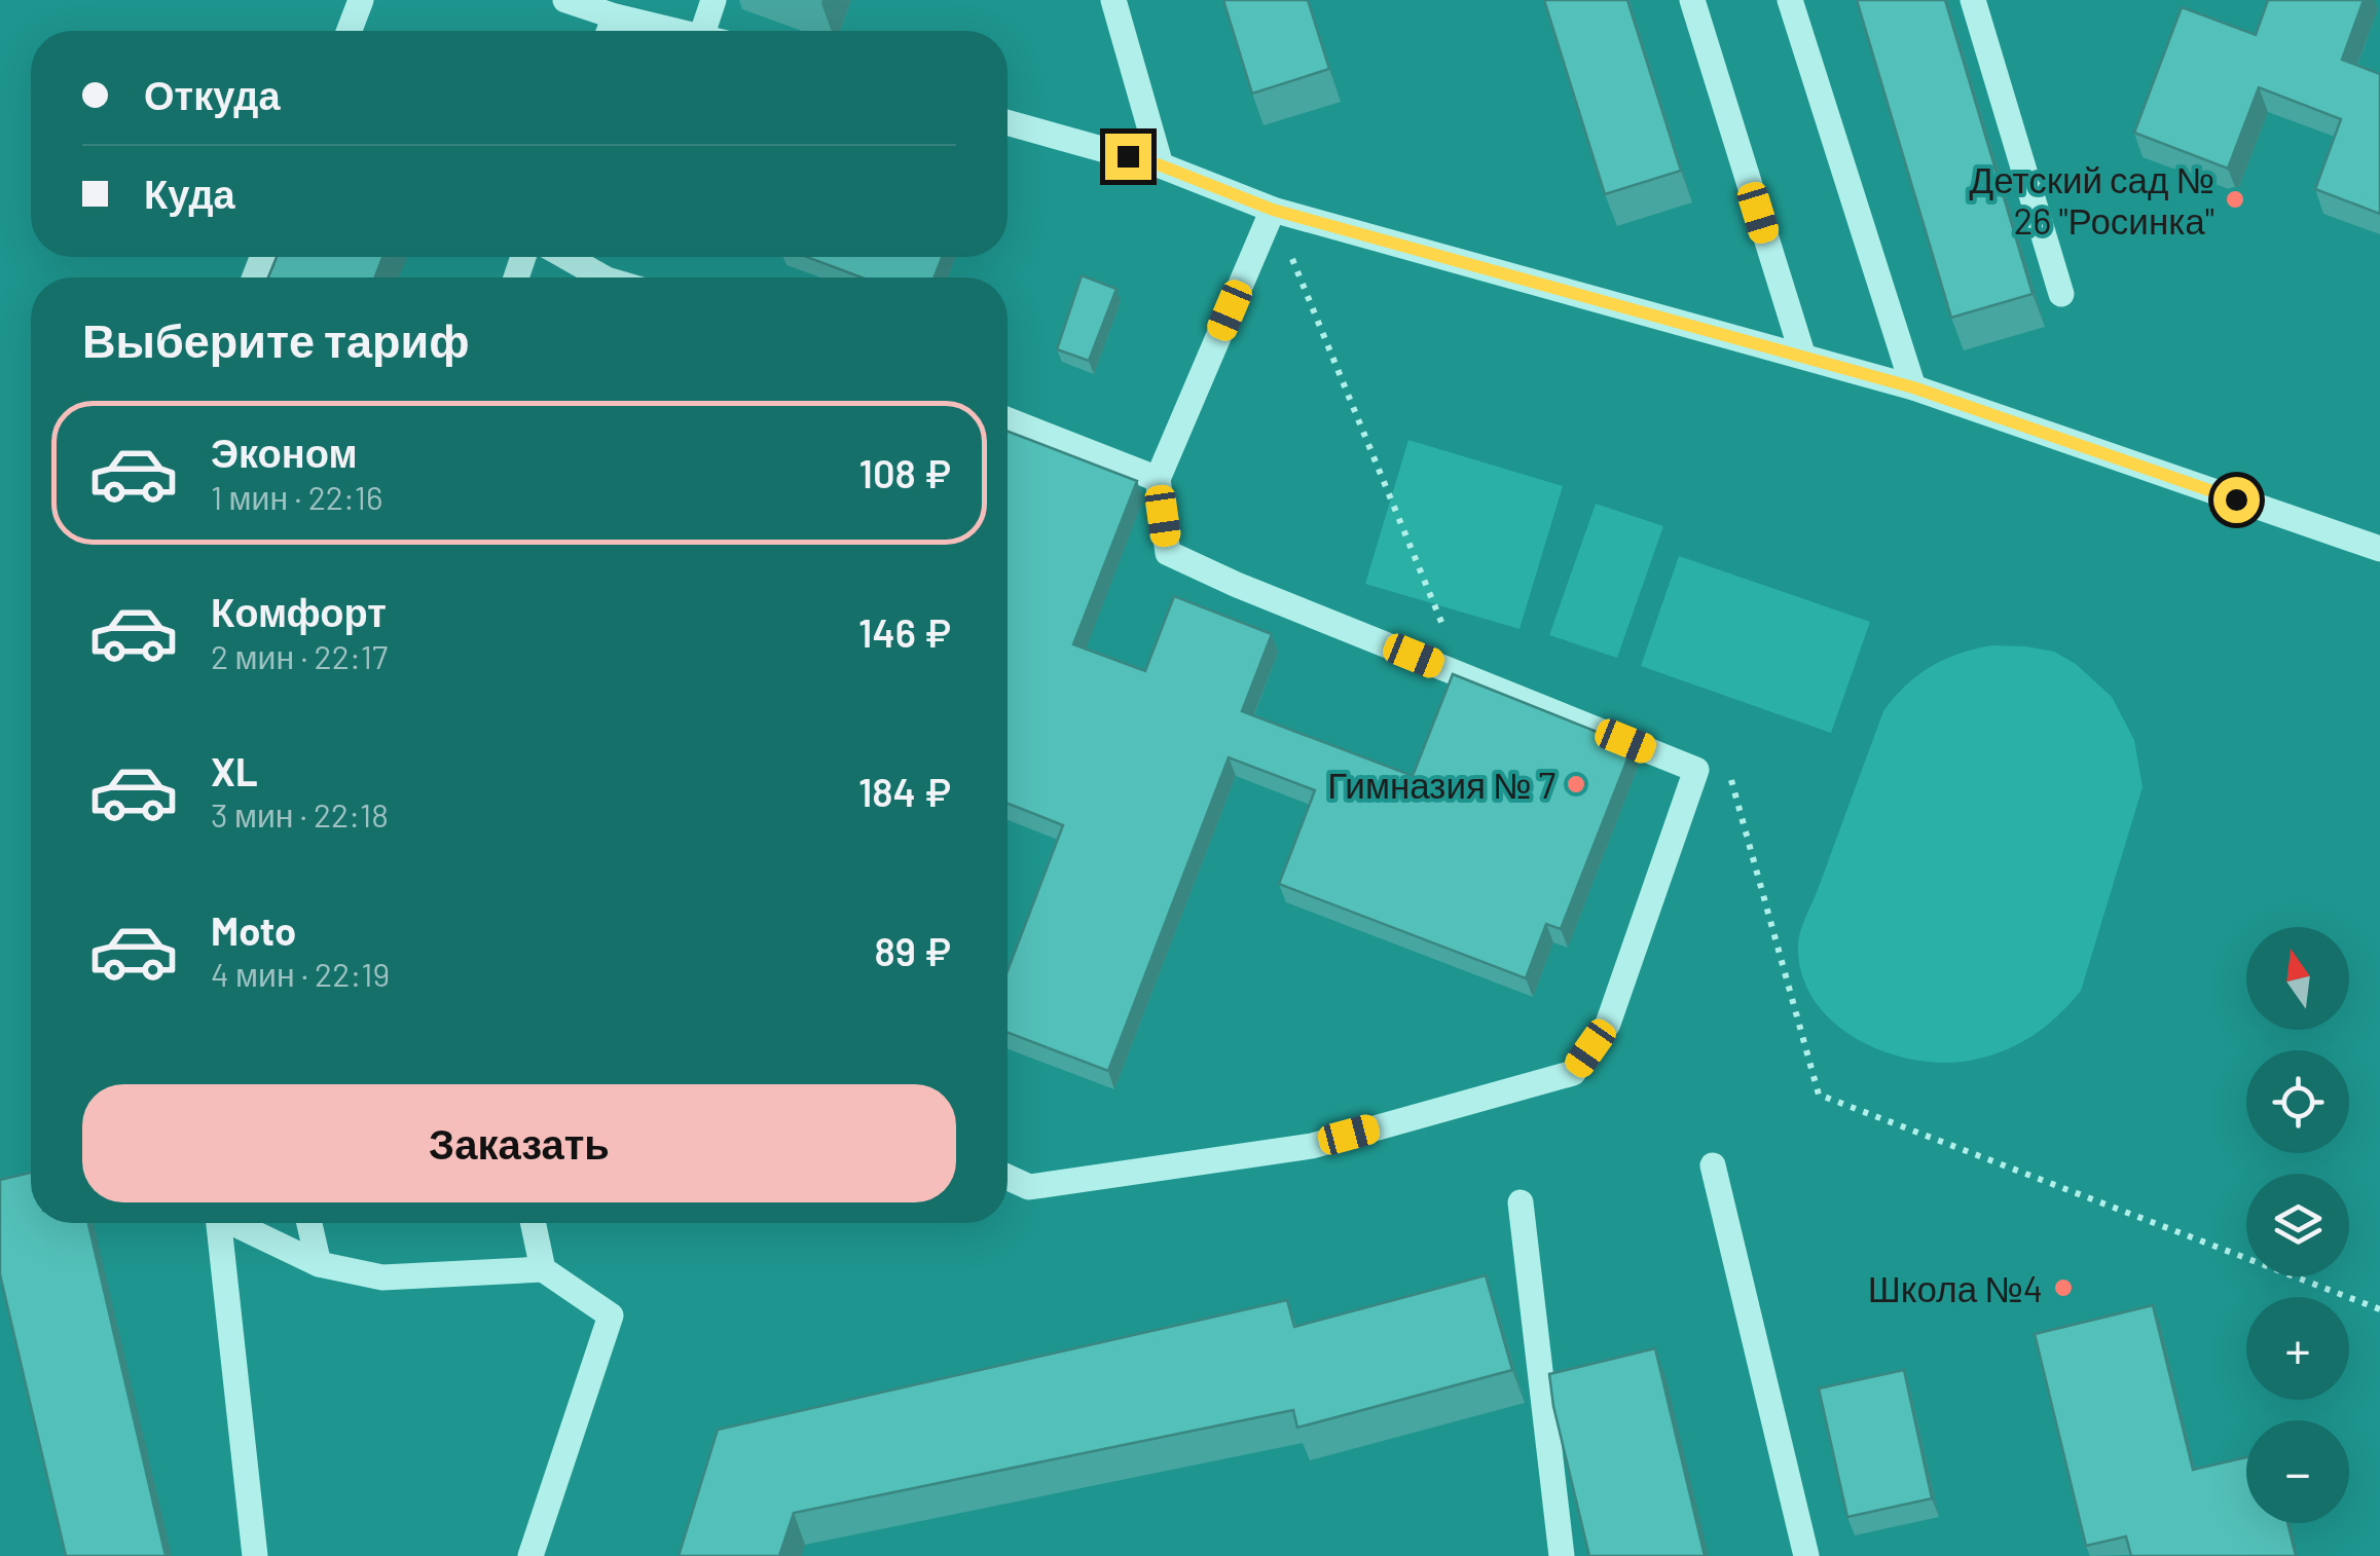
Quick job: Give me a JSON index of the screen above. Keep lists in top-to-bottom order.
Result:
{
  "places": ["Детский сад № 26 \"Росинка\"", "Гимназия № 7", "Школа №4"],
  "north": "top",
  "page": {
    "banner": ["Откуда", "Куда"],
    "heading": "Выберите тариф",
    "list": [
      {
        "name": "Эконом",
        "note": "1 мин · 22:16",
        "value": "108 ₽"
      },
      {
        "name": "Комфорт",
        "note": "2 мин · 22:17",
        "value": "146 ₽"
      },
      {
        "name": "XL",
        "note": "3 мин · 22:18",
        "value": "184 ₽"
      },
      {
        "name": "Moto",
        "note": "4 мин · 22:19",
        "value": "89 ₽"
      }
    ],
    "map_buttons": ["+", "−"],
    "buttons": "Заказать"
  }
}
